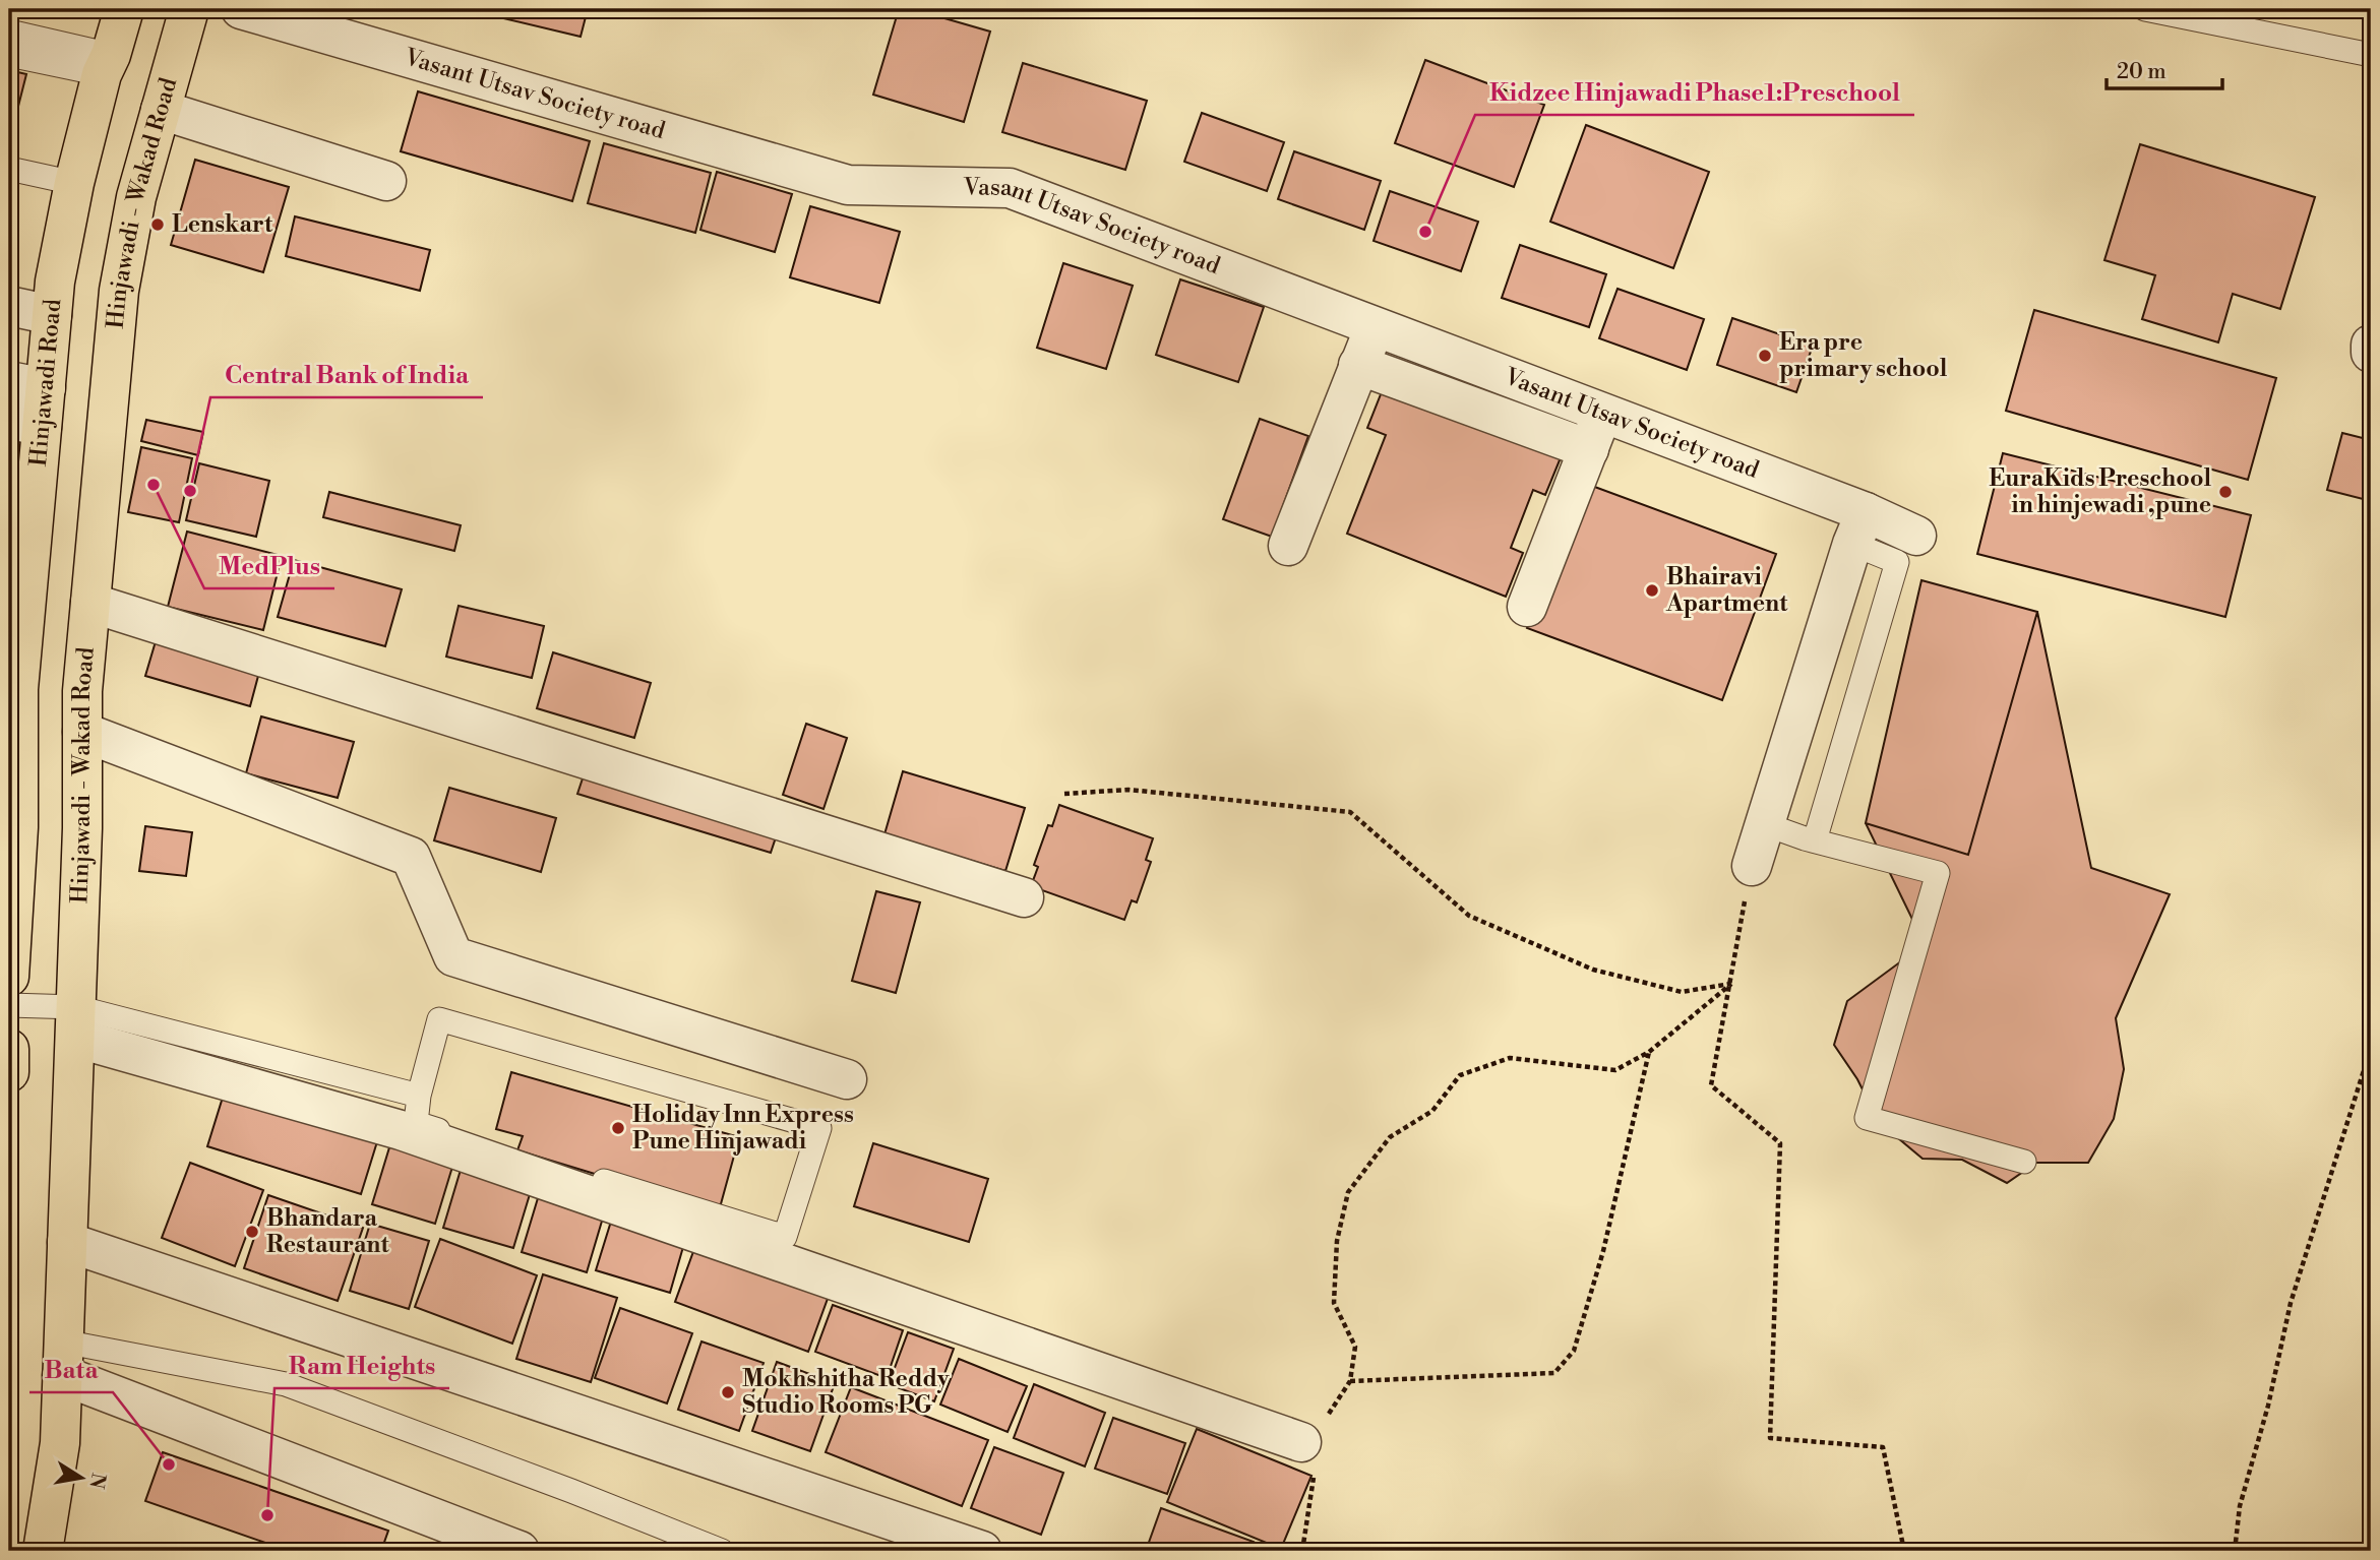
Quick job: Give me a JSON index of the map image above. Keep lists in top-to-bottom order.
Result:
{
  "streets": {
    "main road": ["Hinjawadi - Wakad Road", "Hinjawadi Road"],
    "street": ["Vasant Utsav Society road"]
  },
  "places": [
    "Lenskart",
    "Kidzee Hinjawadi Phase1:Preschool",
    "Era pre primary school",
    "MedPlus",
    "Central Bank of India",
    "EuraKids Preschool in hinjewadi ,pune",
    "Bhairavi Apartment",
    "Holiday Inn Express Pune Hinjawadi",
    "Bhandara Restaurant",
    "Mokhshitha Reddy Studio Rooms PG",
    "Bata",
    "Ram Heights"
  ],
  "scale_bar": "20 m",
  "north": "right"
}
